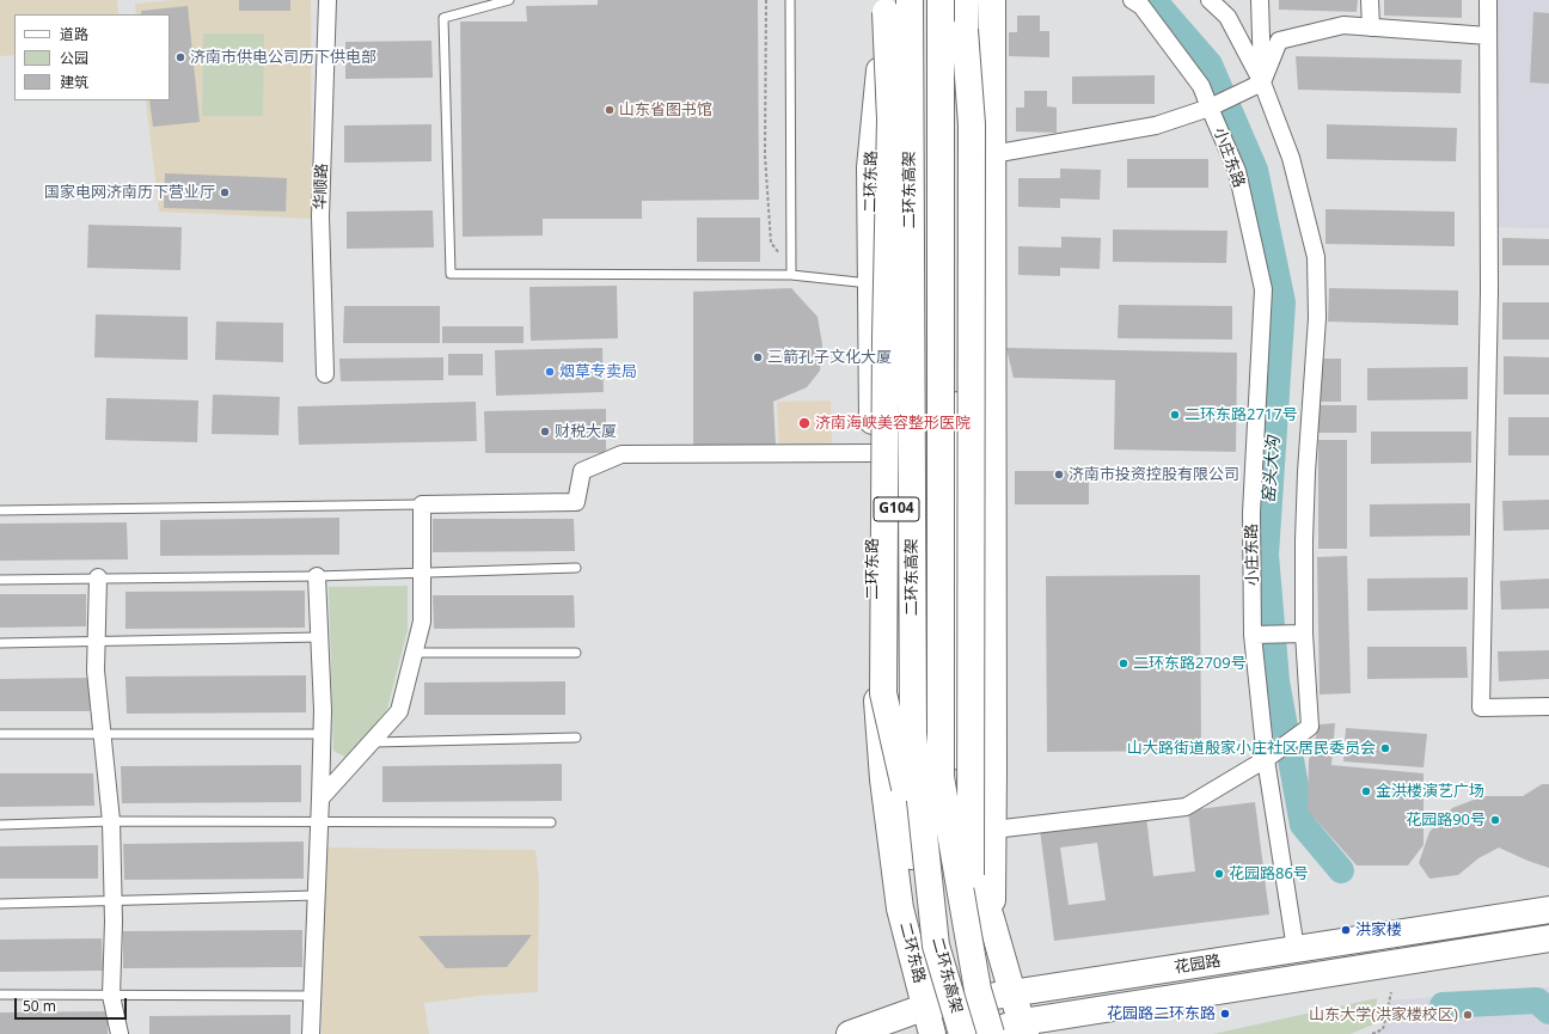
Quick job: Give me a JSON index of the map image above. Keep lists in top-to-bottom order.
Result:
{
  "streets": {
    "main road": [
      "二环东路",
      "二环东高架",
      "G104",
      "花园路"
    ],
    "street": ["小庄东路", "华顺路"]
  },
  "crossings": [
    ["小庄东路", "花园路"],
    ["二环东路", "花园路"]
  ],
  "water": ["窑头大沟"],
  "places": [
    "济南市供电公司历下供电部",
    "山东省图书馆",
    "国家电网济南历下营业厅",
    "三箭孔子文化大厦",
    "烟草专卖局",
    "二环东路2717号",
    "济南海峡美容整形医院",
    "财税大厦",
    "济南市投资控股有限公司",
    "二环东路2709号",
    "山大路街道殷家小庄社区居民委员会",
    "金洪楼演艺广场",
    "花园路90号",
    "花园路86号",
    "洪家楼",
    "花园路二环东路",
    "山东大学(洪家楼校区)"
  ],
  "legend": ["道路", "公园", "建筑"],
  "scale_bar": "50 m"
}
